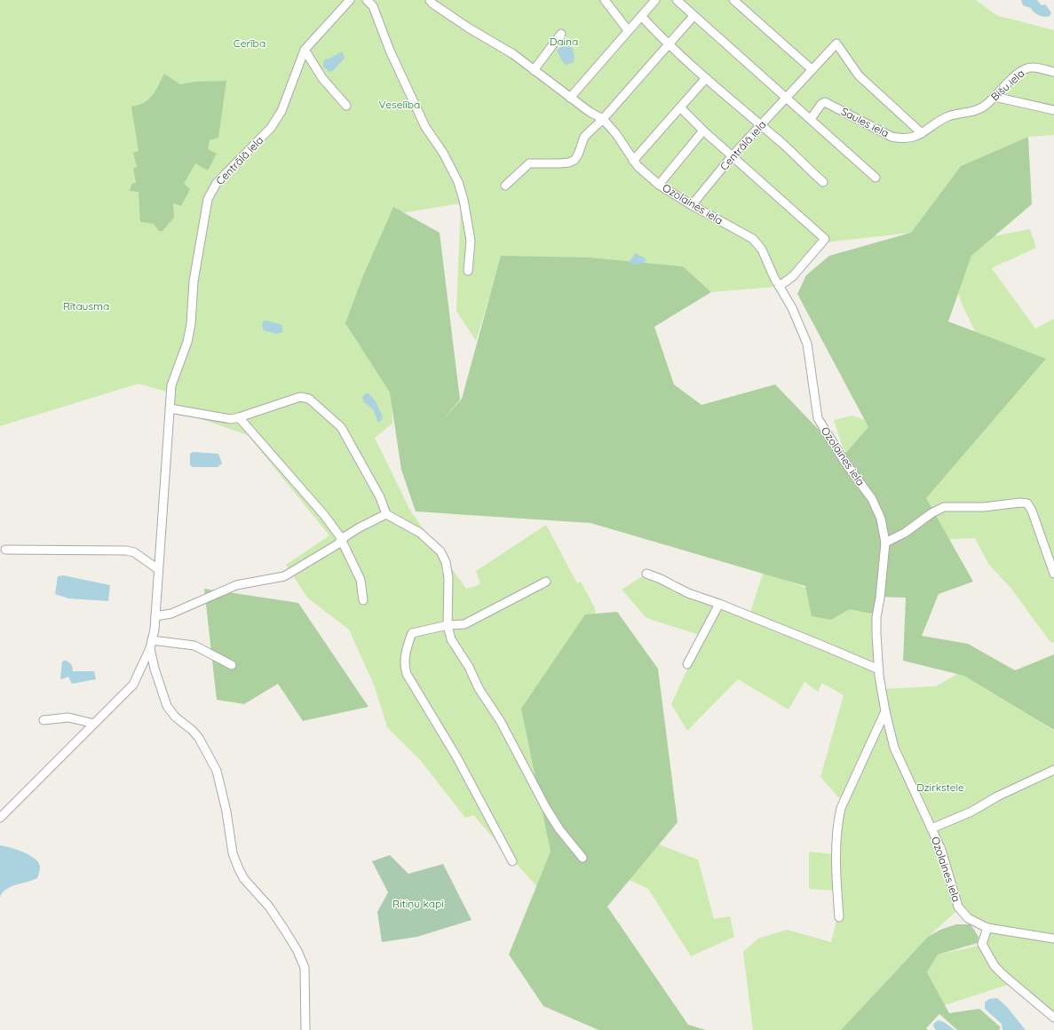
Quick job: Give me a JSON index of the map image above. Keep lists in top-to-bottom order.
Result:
{
  "streets": {
    "street": [
      "Bišu iela",
      "Saules iela",
      "Centrālā iela",
      "Ozolaines iela"
    ]
  },
  "crossings": [
    ["Bišu iela", "Saules iela"],
    ["Saules iela", "Centrālā iela"],
    ["Centrālā iela", "Ozolaines iela"]
  ],
  "parks": [
    "Daina",
    "Cerība",
    "Veselība",
    "Rītausma",
    "Dzirkstele",
    "Ritiņu kapi"
  ]
}
